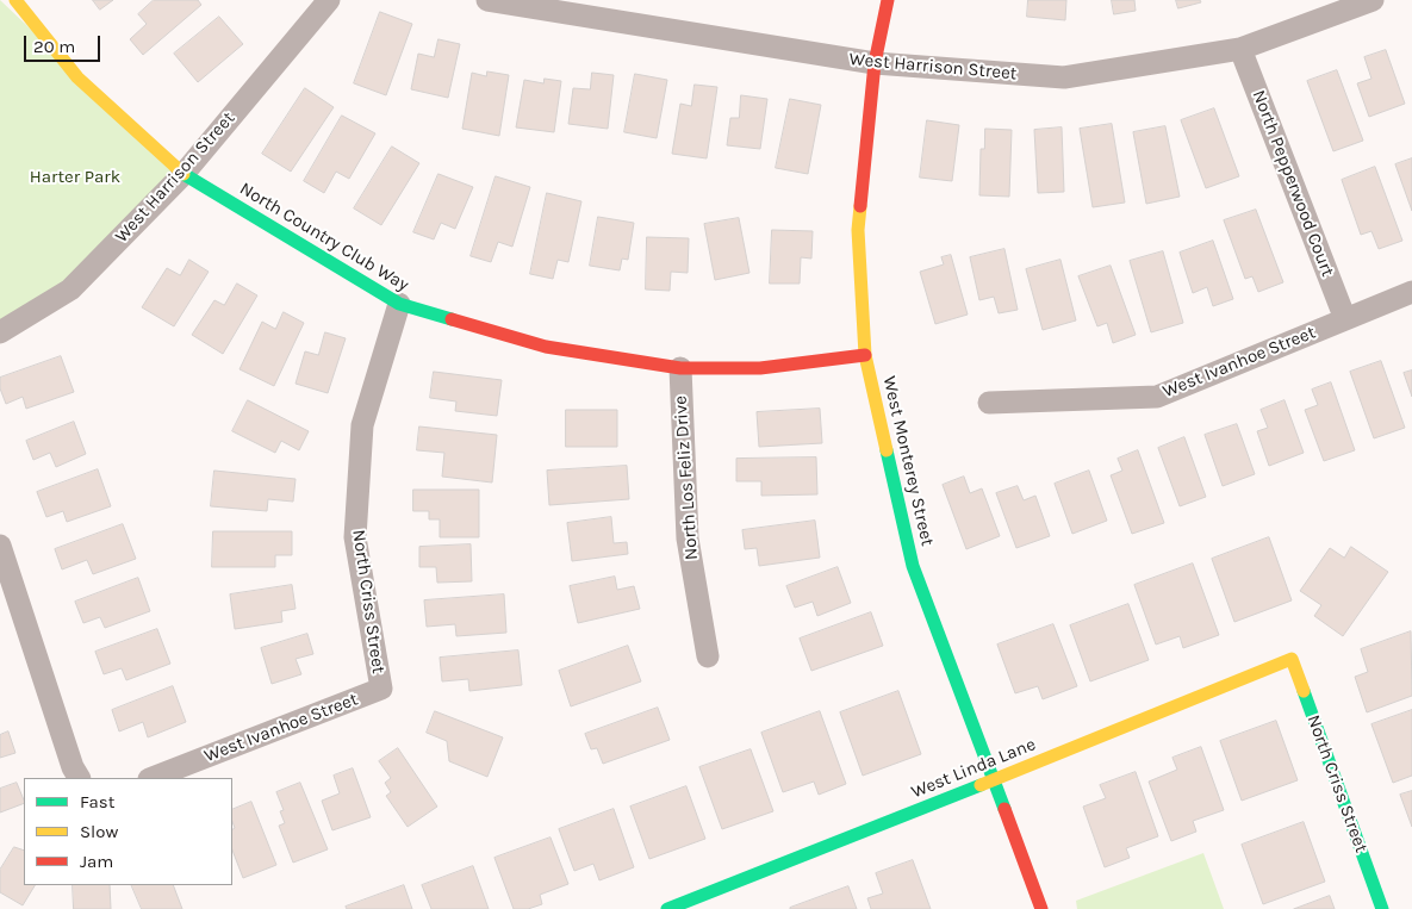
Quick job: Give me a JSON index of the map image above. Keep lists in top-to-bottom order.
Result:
{
  "streets": {
    "street": [
      "West Harrison Street",
      "North Pepperwood Court",
      "North Country Club Way",
      "West Ivanhoe Street",
      "West Monterey Street",
      "North Los Feliz Drive",
      "North Criss Street",
      "West Linda Lane"
    ]
  },
  "crossings": [
    ["West Harrison Street", "North Pepperwood Court"],
    ["West Harrison Street", "North Country Club Way"],
    ["West Harrison Street", "West Monterey Street"],
    ["North Pepperwood Court", "West Ivanhoe Street"],
    ["North Country Club Way", "West Monterey Street"],
    ["North Country Club Way", "North Los Feliz Drive"],
    ["North Country Club Way", "North Criss Street"],
    ["West Ivanhoe Street", "North Criss Street"],
    ["West Monterey Street", "West Linda Lane"],
    ["North Criss Street", "West Linda Lane"]
  ],
  "parks": ["Harter Park"],
  "legend": ["Fast", "Slow", "Jam"],
  "scale_bar": "20 m"
}
